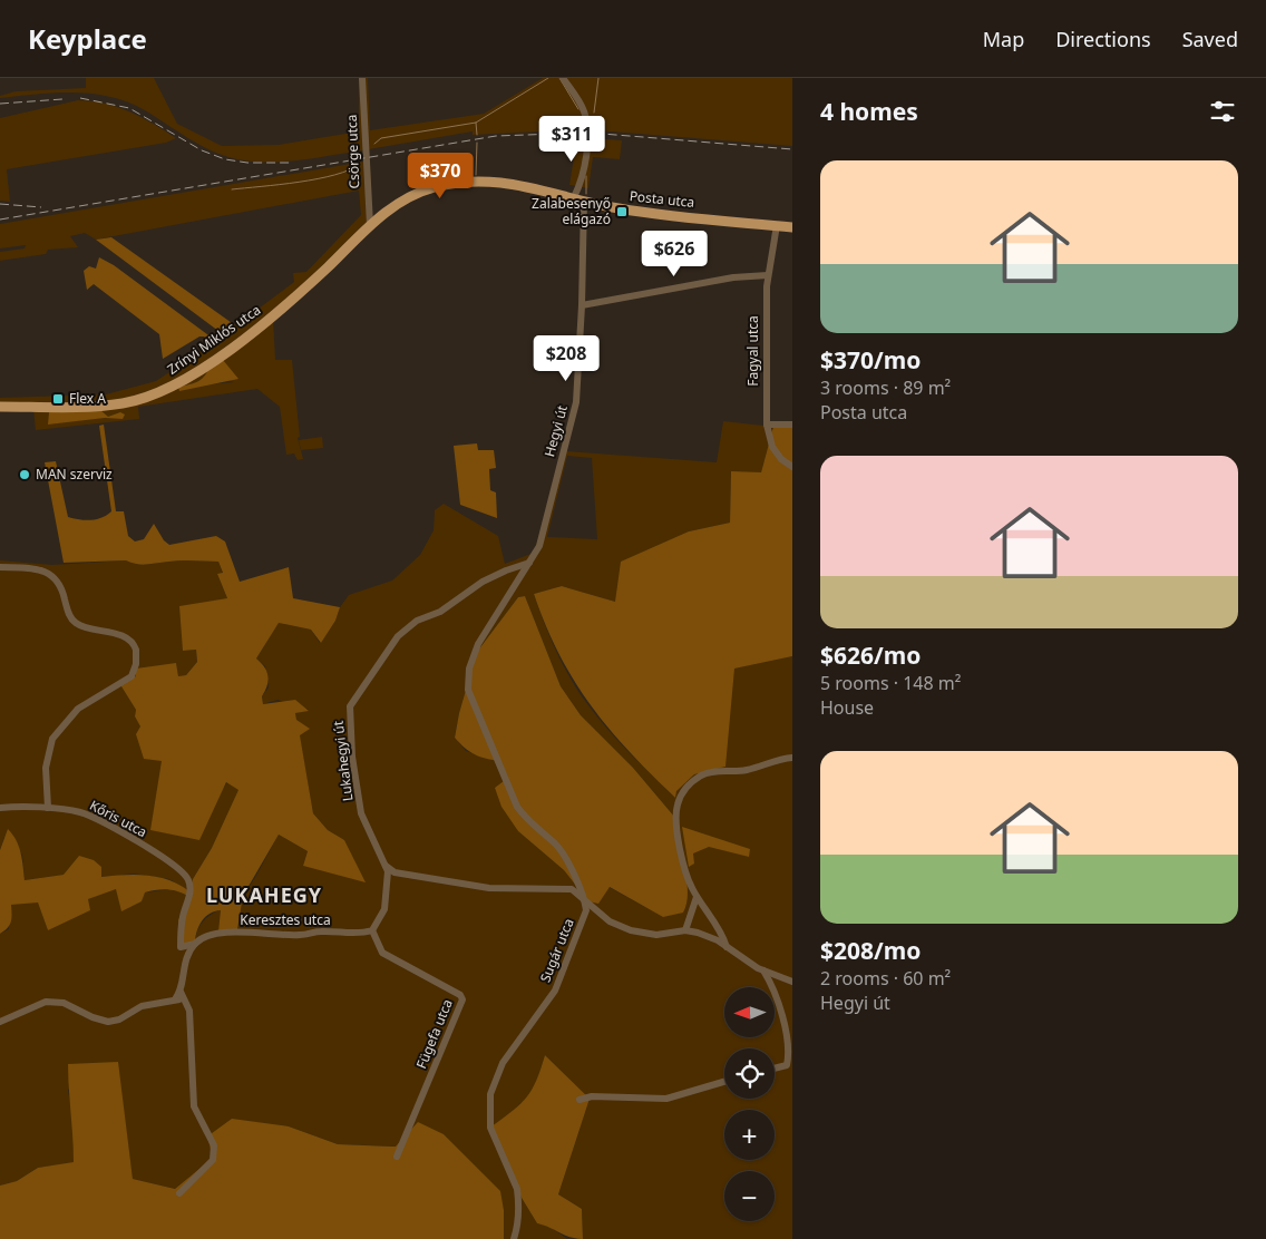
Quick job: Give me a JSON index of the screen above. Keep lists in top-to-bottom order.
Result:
{
  "streets": {
    "main road": ["Posta utca", "Zrínyi Miklós utca"],
    "street": [
      "Csörge utca",
      "Fagyal utca",
      "Hegyi út",
      "Lukahegyi út",
      "Kőris utca",
      "Keresztes utca",
      "Sugár utca",
      "Fügefa utca"
    ]
  },
  "crossings": [
    ["Csörge utca", "Posta utca"],
    ["Posta utca", "Zrínyi Miklós utca"],
    ["Posta utca", "Fagyal utca"],
    ["Posta utca", "Hegyi út"],
    ["Hegyi út", "Lukahegyi út"],
    ["Hegyi út", "Sugár utca"],
    ["Lukahegyi út", "Sugár utca"],
    ["Kőris utca", "Keresztes utca"],
    ["Keresztes utca", "Fügefa utca"]
  ],
  "districts": ["LUKAHEGY"],
  "places": {
    "transit": ["Zalabesenyő elágazó", "Flex A"],
    "other": ["MAN szerviz"]
  },
  "north": "left",
  "page": {
    "header": "Keyplace",
    "nav": ["Map", "Directions", "Saved"],
    "heading": "4 homes",
    "price": [
      "$311",
      "$370",
      "$626",
      "$208"
    ],
    "list": [
      {
        "name": "$370/mo",
        "note": "3 rooms · 89 m² · Posta utca"
      },
      {
        "name": "$626/mo",
        "note": "5 rooms · 148 m² · House"
      },
      {
        "name": "$208/mo",
        "note": "2 rooms · 60 m² · Hegyi út"
      }
    ],
    "map_buttons": ["+", "−"]
  }
}
